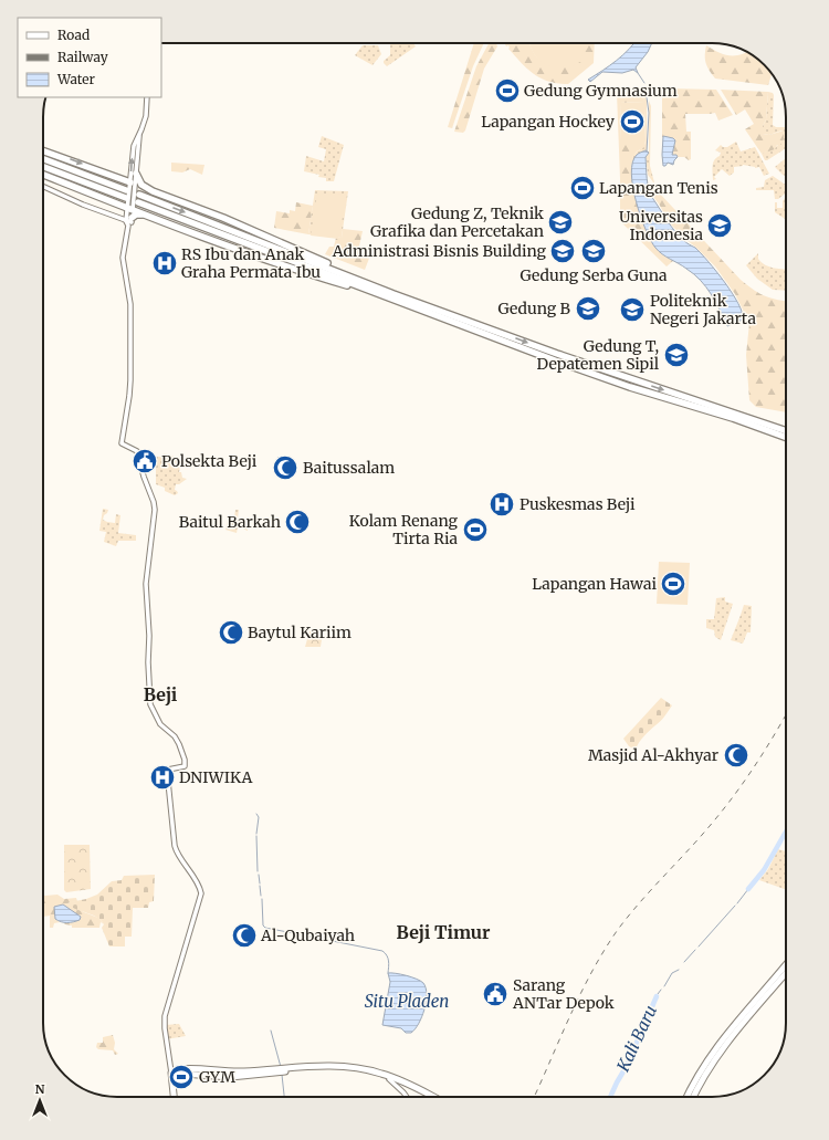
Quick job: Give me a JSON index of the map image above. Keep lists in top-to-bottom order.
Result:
{
  "districts": ["Beji", "Beji Timur"],
  "water": ["Situ Pladen", "Kali Baru"],
  "places": {
    "sports": [
      "Gedung Gymnasium",
      "Lapangan Hockey",
      "Lapangan Tenis",
      "Kolam Renang Tirta Ria",
      "Lapangan Hawai",
      "GYM"
    ],
    "school or university": [
      "Gedung Z, Teknik Grafika dan Percetakan",
      "Universitas Indonesia",
      "Administrasi Bisnis Building",
      "Gedung Serba Guna",
      "Gedung B",
      "Politeknik Negeri Jakarta",
      "Gedung T, Depatemen Sipil"
    ],
    "hospital": ["RS Ibu dan Anak Graha Permata Ibu", "Puskesmas Beji", "DNIWIKA"],
    "public building": ["Polsekta Beji", "Sarang ANTar Depok"],
    "mosque": [
      "Baitussalam",
      "Baitul Barkah",
      "Baytul Kariim",
      "Masjid Al-Akhyar",
      "Al-Qubaiyah"
    ]
  },
  "legend": ["Road", "Railway", "Water"],
  "north": "top"
}
